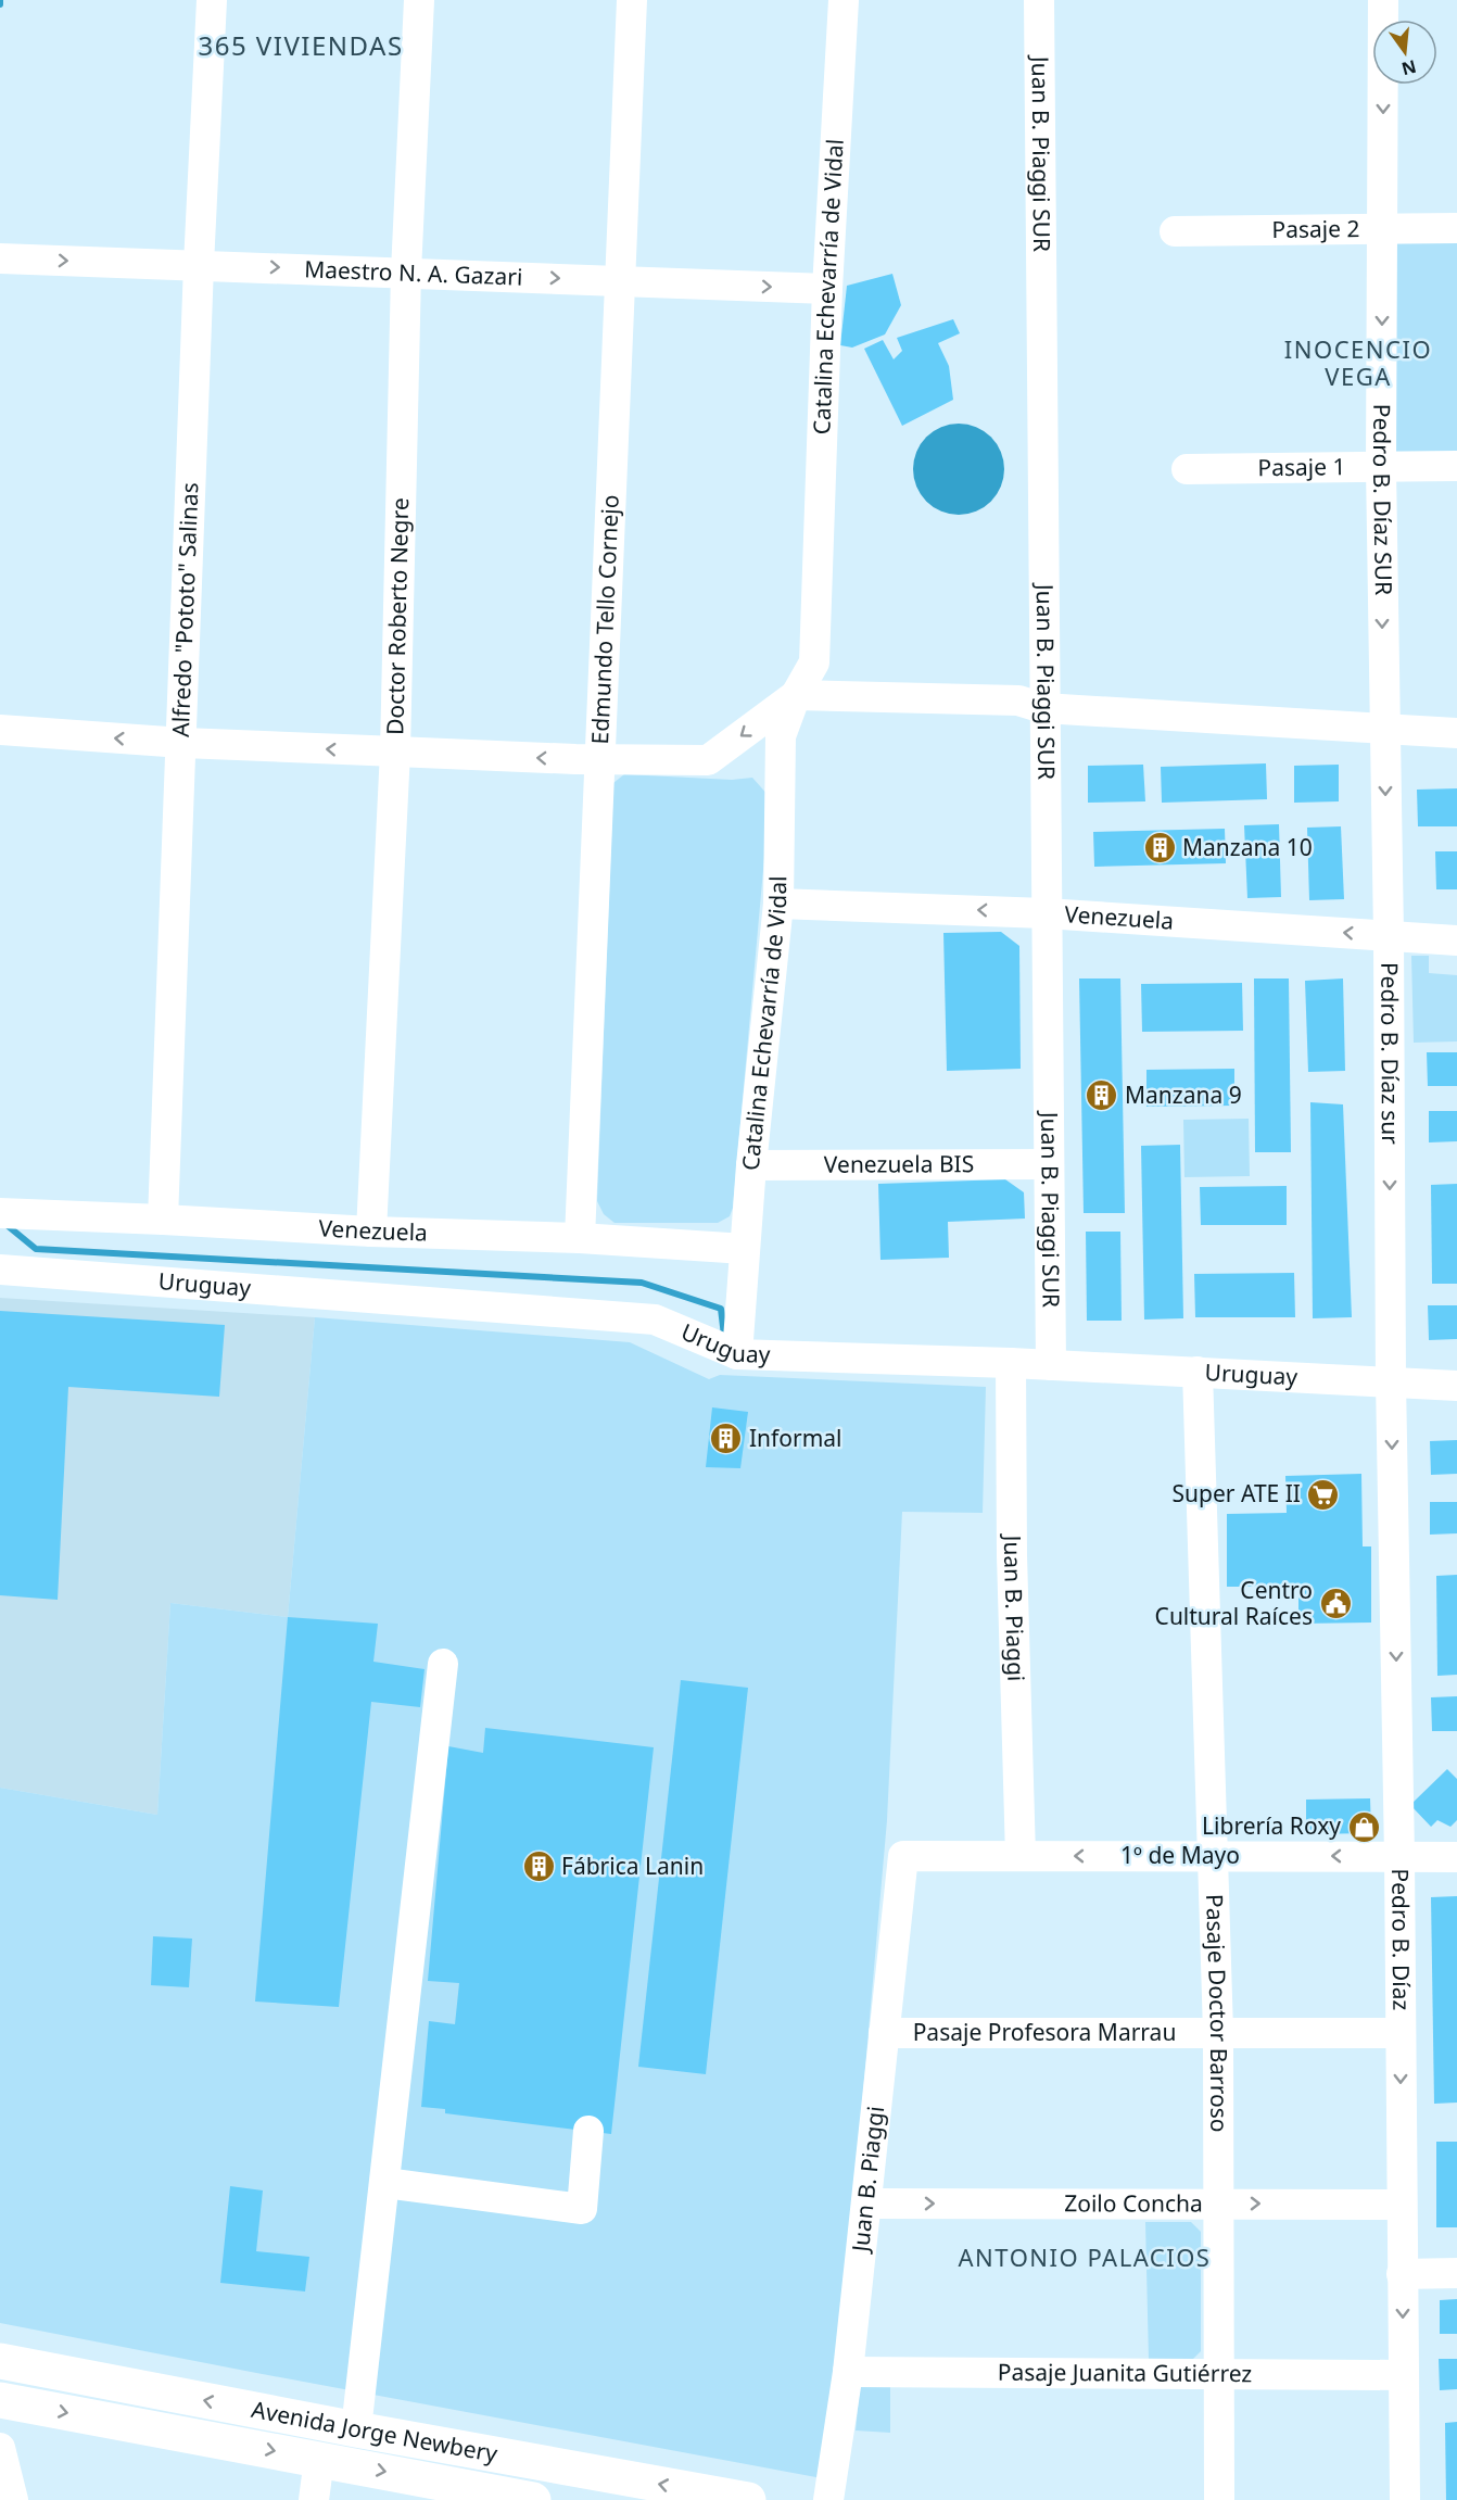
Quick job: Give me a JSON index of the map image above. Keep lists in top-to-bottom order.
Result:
{
  "streets": {
    "main road": ["Avenida Jorge Newbery"],
    "street": [
      "Juan B. Piaggi SUR",
      "Pasaje 2",
      "Maestro N. A. Gazari",
      "Catalina Echevarría de Vidal",
      "Pasaje 1",
      "Pedro B. Díaz SUR",
      "Alfredo \"Pototo\" Salinas",
      "Doctor Roberto Negre",
      "Edmundo Tello Cornejo",
      "Venezuela",
      "Pedro B. Díaz sur",
      "Venezuela BIS",
      "Uruguay",
      "Juan B. Piaggi",
      "1º de Mayo",
      "Pedro B. Díaz",
      "Pasaje Doctor Barroso",
      "Pasaje Profesora Marrau",
      "Zoilo Concha",
      "Pasaje Juanita Gutiérrez"
    ]
  },
  "crossings": [
    ["Juan B. Piaggi SUR", "Venezuela"],
    ["Juan B. Piaggi SUR", "Venezuela BIS"],
    ["Juan B. Piaggi SUR", "Uruguay"],
    ["Pasaje 2", "Pedro B. Díaz SUR"],
    ["Maestro N. A. Gazari", "Catalina Echevarría de Vidal"],
    ["Maestro N. A. Gazari", "Alfredo \"Pototo\" Salinas"],
    ["Maestro N. A. Gazari", "Doctor Roberto Negre"],
    ["Maestro N. A. Gazari", "Edmundo Tello Cornejo"],
    ["Catalina Echevarría de Vidal", "Venezuela"],
    ["Catalina Echevarría de Vidal", "Venezuela BIS"],
    ["Catalina Echevarría de Vidal", "Uruguay"],
    ["Pasaje 1", "Pedro B. Díaz SUR"],
    ["Pedro B. Díaz SUR", "Pedro B. Díaz sur"],
    ["Alfredo \"Pototo\" Salinas", "Venezuela"],
    ["Doctor Roberto Negre", "Venezuela"],
    ["Edmundo Tello Cornejo", "Venezuela"],
    ["Venezuela", "Pedro B. Díaz sur"],
    ["Pedro B. Díaz sur", "Uruguay"],
    ["Pedro B. Díaz sur", "Pedro B. Díaz"],
    ["Uruguay", "Juan B. Piaggi"],
    ["Uruguay", "Pedro B. Díaz"],
    ["Uruguay", "Pasaje Doctor Barroso"],
    ["Juan B. Piaggi", "1º de Mayo"],
    ["Juan B. Piaggi", "Pasaje Profesora Marrau"],
    ["Juan B. Piaggi", "Zoilo Concha"],
    ["Juan B. Piaggi", "Pasaje Juanita Gutiérrez"],
    ["1º de Mayo", "Pedro B. Díaz"],
    ["1º de Mayo", "Pasaje Doctor Barroso"],
    ["Pedro B. Díaz", "Pasaje Profesora Marrau"],
    ["Pedro B. Díaz", "Zoilo Concha"],
    ["Pedro B. Díaz", "Pasaje Juanita Gutiérrez"],
    ["Pasaje Doctor Barroso", "Pasaje Profesora Marrau"],
    ["Pasaje Doctor Barroso", "Zoilo Concha"],
    ["Pasaje Doctor Barroso", "Pasaje Juanita Gutiérrez"]
  ],
  "one_way": [
    "Maestro N. A. Gazari",
    "Pedro B. Díaz SUR",
    "Pedro B. Díaz sur",
    "1º de Mayo",
    "Pedro B. Díaz",
    "Zoilo Concha"
  ],
  "districts": ["365 VIVIENDAS", "INOCENCIO VEGA", "ANTONIO PALACIOS"],
  "places": {
    "building": [
      "Manzana 10",
      "Manzana 9",
      "Informal",
      "Fábrica Lanin"
    ],
    "supermarket": ["Super ATE II"],
    "public building": ["Centro Cultural Raíces"],
    "shop": ["Librería Roxy"]
  },
  "north": "bottom"
}
